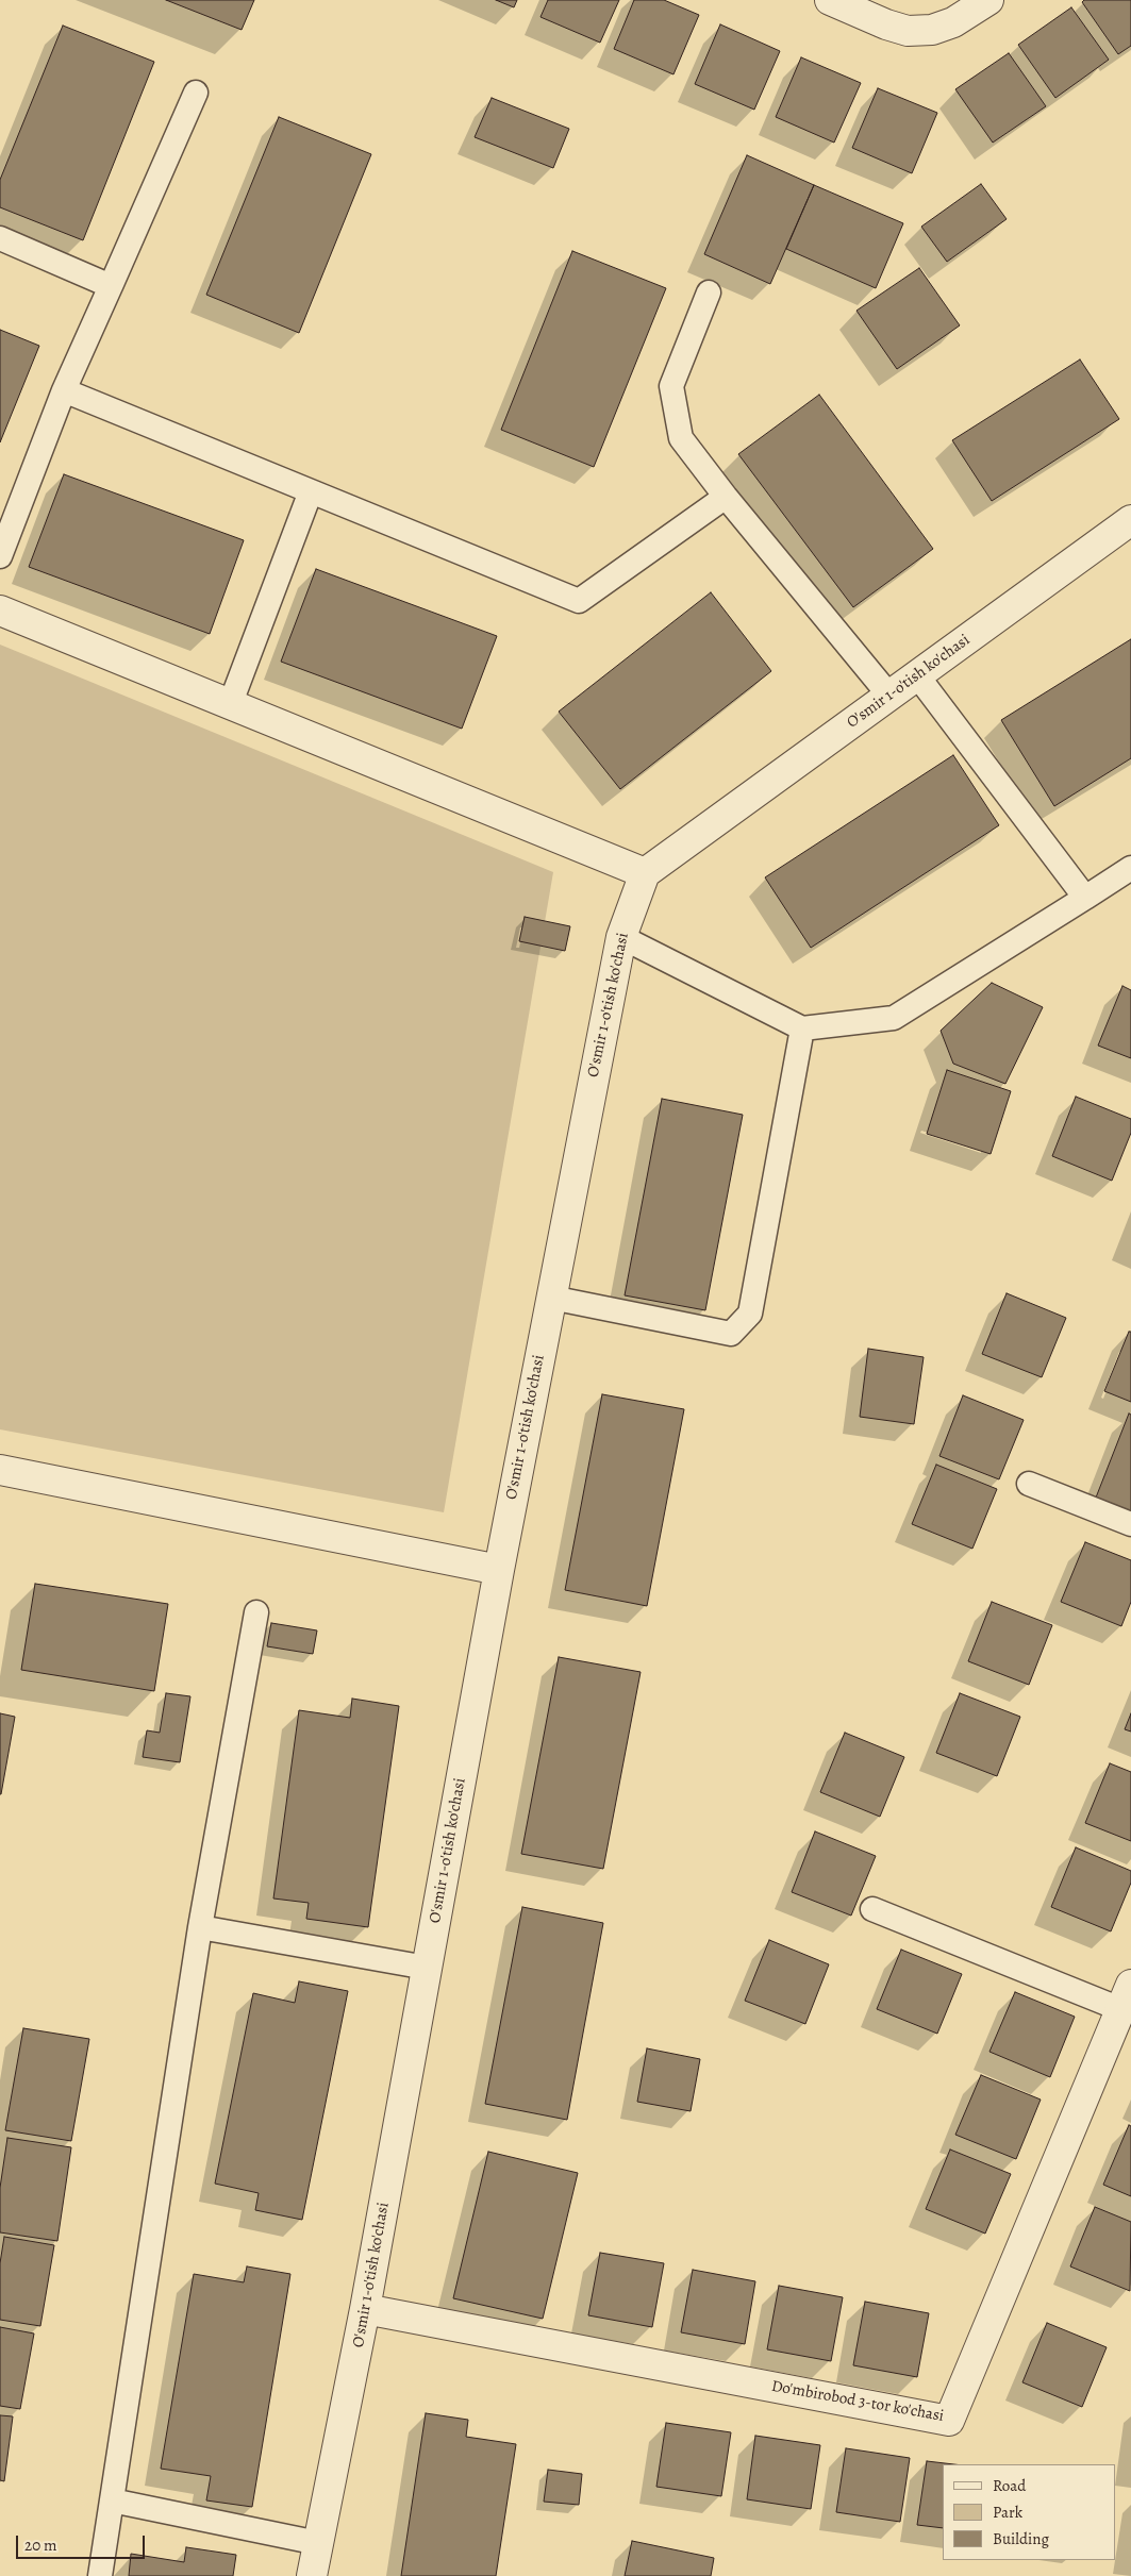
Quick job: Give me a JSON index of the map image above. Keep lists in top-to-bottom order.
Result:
{
  "streets": {
    "street": ["O'smir 1-o'tish ko'chasi", "Do'mbirobod 3-tor ko'chasi"]
  },
  "crossings": [
    ["O'smir 1-o'tish ko'chasi", "Do'mbirobod 3-tor ko'chasi"]
  ],
  "legend": ["Road", "Park", "Building"],
  "scale_bar": "20 m"
}
